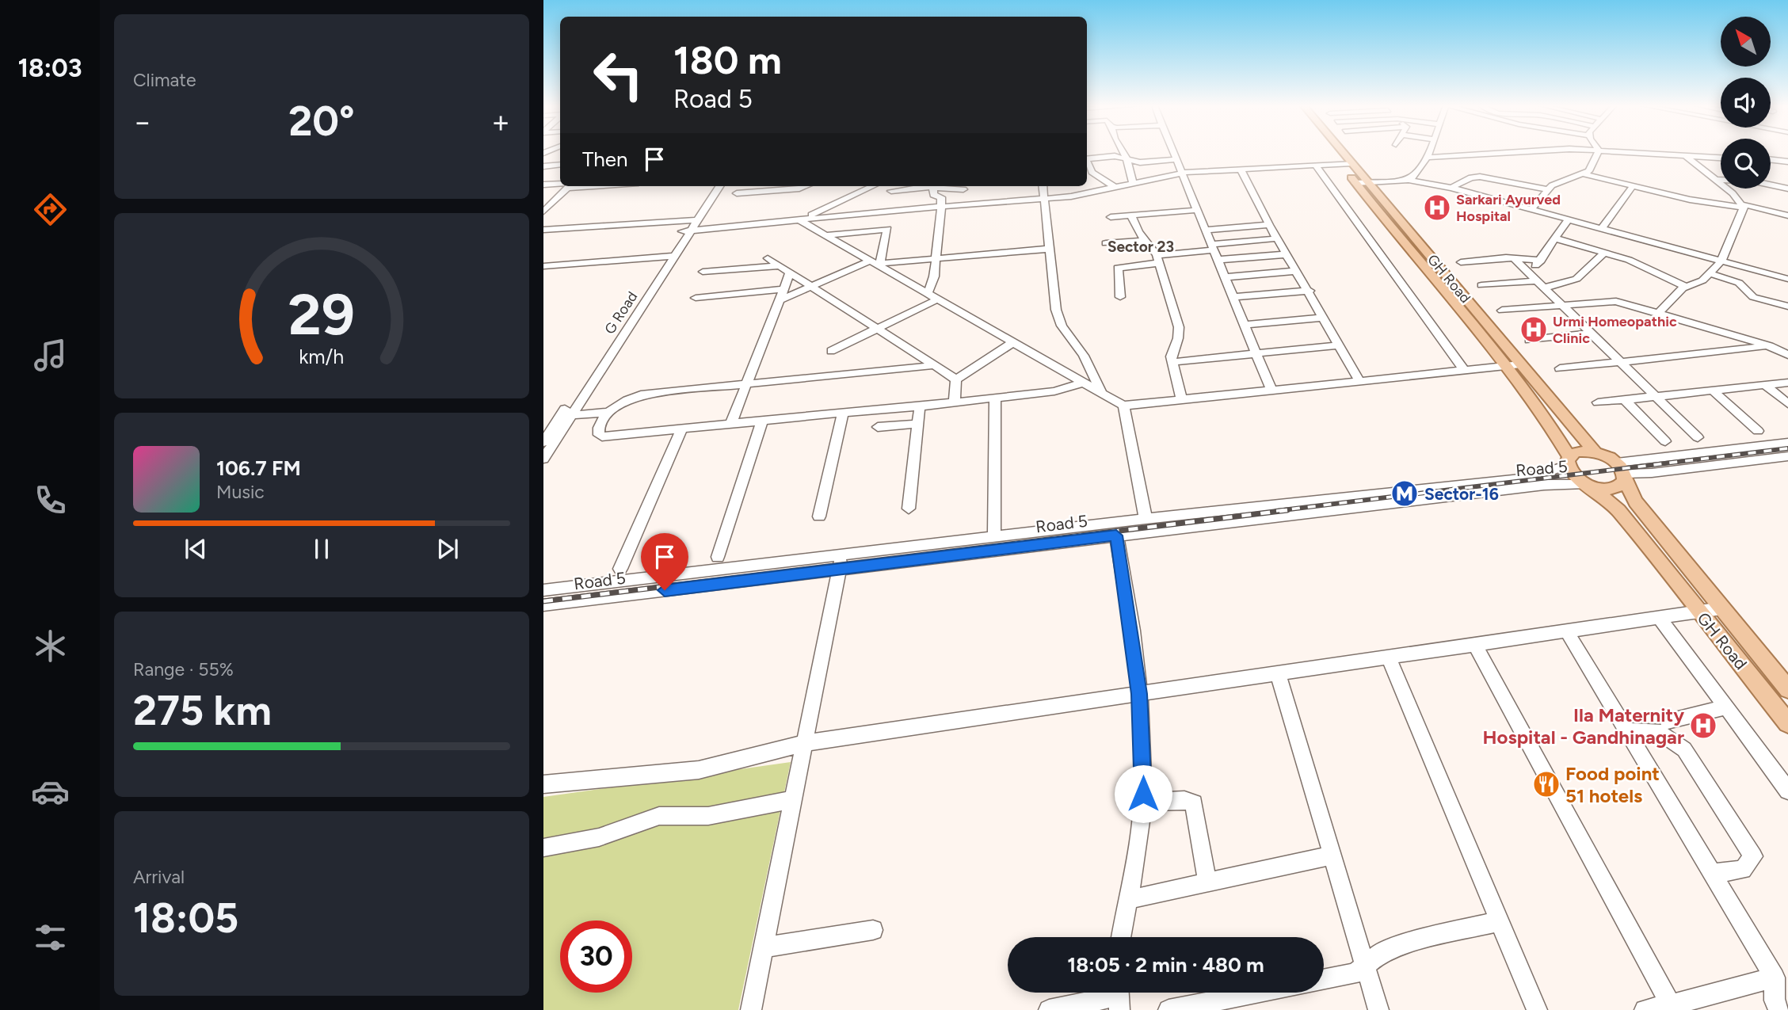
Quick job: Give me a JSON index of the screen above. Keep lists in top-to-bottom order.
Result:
{
  "streets": {
    "main road": ["GH Road"],
    "street": ["G Road", "Road 5"]
  },
  "crossings": [
    ["GH Road", "Road 5"]
  ],
  "districts": ["Sector 23"],
  "places": {
    "hospital": ["Sarkari Ayurved Hospital", "Urmi Homeopathic Clinic", "Ila Maternity Hospital - Gandhinagar"],
    "metro station": ["Sector-16"],
    "restaurant": ["Food point 51 hotels"]
  },
  "north": "top left",
  "page": {
    "tabs": "18:03",
    "tile": [
      "Climate",
      ["Range · 55%", "275 km"],
      ["Arrival", "18:05"]
    ],
    "turn": ["180 m", "Road 5"],
    "heat": ["−", "20°", "+"],
    "then": "Then",
    "song": ["106.7 FM", "Music"],
    "limit": "30",
    "trip": "18:05 · 2 min · 480 m",
    "gauge": ["29", "km/h"]
  }
}
